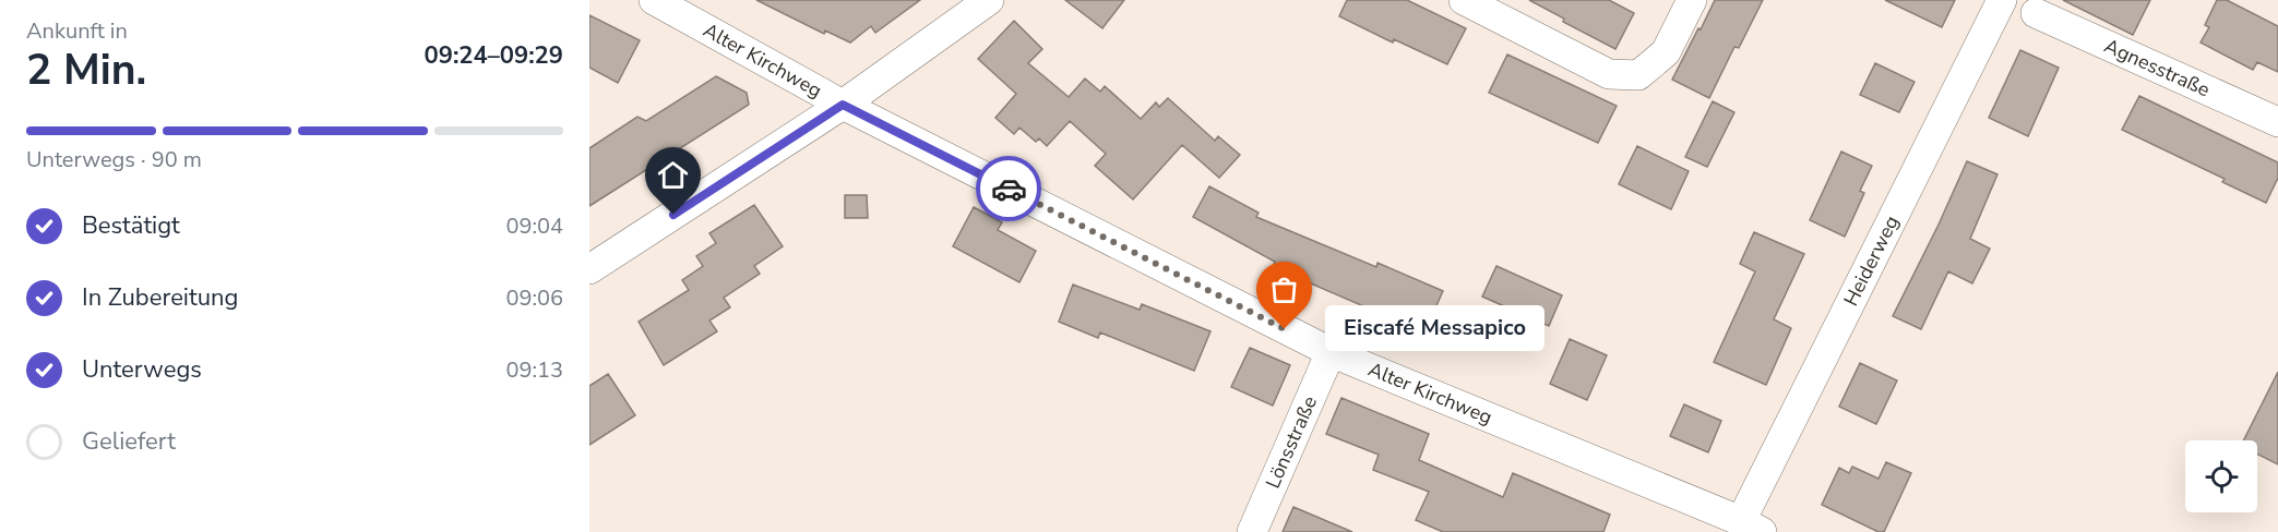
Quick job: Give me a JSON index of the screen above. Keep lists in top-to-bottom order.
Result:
{
  "streets": {
    "street": [
      "Alter Kirchweg",
      "Agnesstraße",
      "Heiderweg",
      "Lönsstraße"
    ]
  },
  "crossings": [
    ["Alter Kirchweg", "Heiderweg"],
    ["Alter Kirchweg", "Lönsstraße"]
  ],
  "places": ["Eiscafé Messapico"],
  "page": {
    "heading": ["2 Min.", "Ankunft in", "09:24–09:29"],
    "bar": "Unterwegs · 90 m",
    "list": [
      ["Bestätigt", "09:04"],
      ["In Zubereitung", "09:06"],
      ["Unterwegs", "09:13"],
      "Geliefert"
    ],
    "bubble": "Eiscafé Messapico"
  }
}
